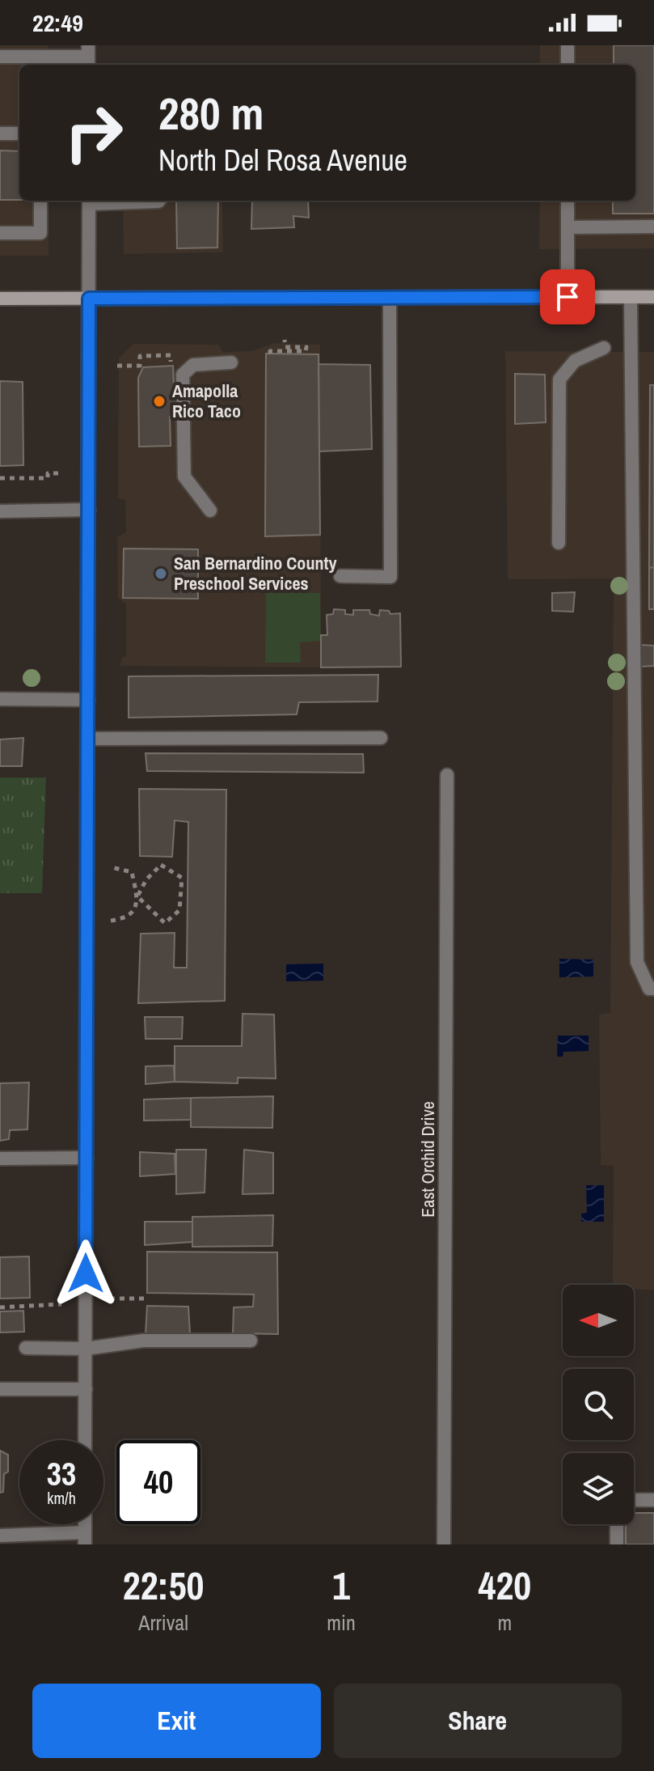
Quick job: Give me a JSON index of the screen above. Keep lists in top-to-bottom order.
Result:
{
  "streets": {
    "street": ["East Orchid Drive"]
  },
  "places": ["Amapolla Rico Taco", "San Bernardino County Preschool Services"],
  "north": "left",
  "page": {
    "status": "22:49",
    "turn": ["280 m", "North Del Rosa Avenue"],
    "speed": "33 km/h",
    "limit": "40",
    "eta": [
      "22:50",
      "Arrival",
      "1",
      "min",
      "420",
      "m"
    ],
    "buttons": ["Exit", "Share"]
  }
}
